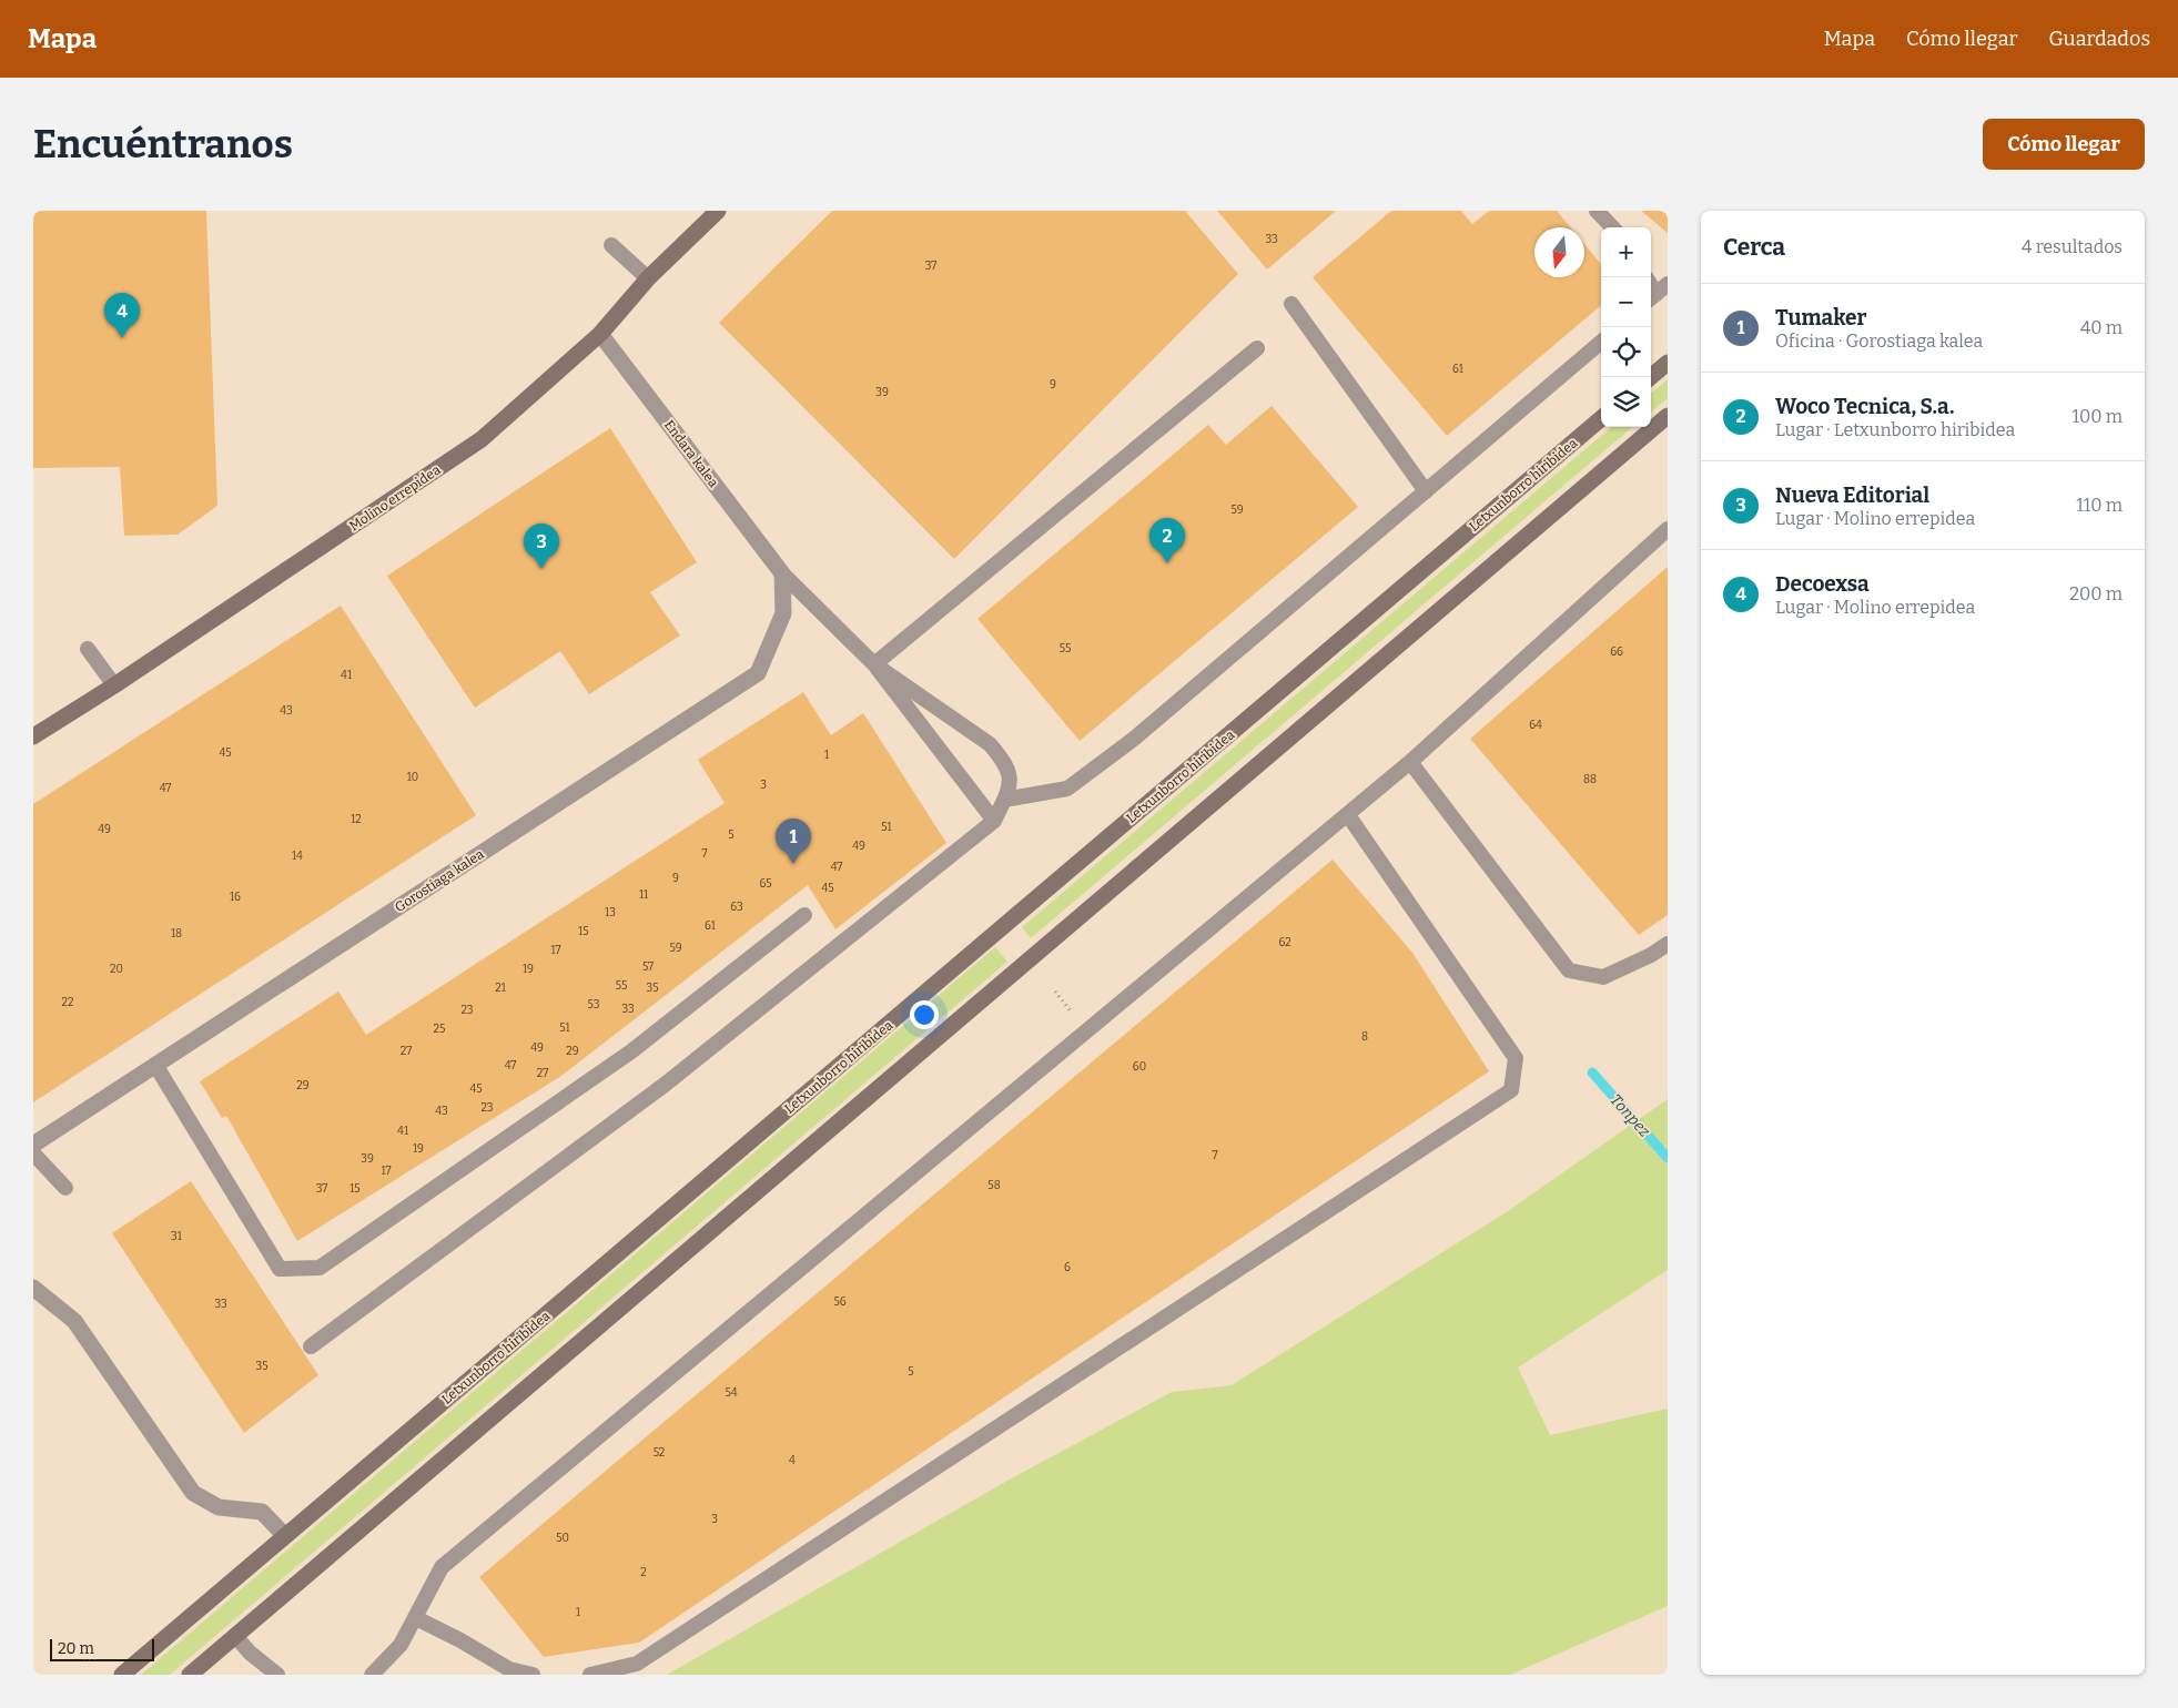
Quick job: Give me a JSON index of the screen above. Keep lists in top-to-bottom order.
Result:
{
  "streets": {
    "main road": ["Letxunborro hiribidea", "Molino errepidea"],
    "street": ["Endara kalea", "Gorostiaga kalea"]
  },
  "crossings": [
    ["Endara kalea", "Molino errepidea"],
    ["Endara kalea", "Gorostiaga kalea"]
  ],
  "water": ["Tonpez"],
  "house_numbers": [
    "33",
    "37",
    "61",
    "9",
    "39",
    "59",
    "55",
    "66",
    "41",
    "43",
    "64",
    "45",
    "1",
    "10",
    "88",
    "3",
    "47",
    "12",
    "51",
    "49",
    "5",
    "49",
    "7",
    "14",
    "47",
    "9",
    "65",
    "45",
    "11",
    "16",
    "63",
    "13",
    "61",
    "15",
    "18",
    "62",
    "59",
    "17",
    "57",
    "20",
    "19",
    "55",
    "21",
    "35",
    "22",
    "53",
    "33",
    "23",
    "51",
    "25",
    "8",
    "49",
    "27",
    "29",
    "47",
    "60",
    "27",
    "29",
    "45",
    "23",
    "43",
    "41",
    "19",
    "7",
    "39",
    "17",
    "58",
    "37",
    "15",
    "31",
    "6",
    "56",
    "33",
    "35",
    "5",
    "54",
    "52",
    "4",
    "3",
    "50",
    "2",
    "1"
  ],
  "scale_bar": "20 m",
  "north": "bottom",
  "page": {
    "header": "Mapa",
    "nav": ["Mapa", "Cómo llegar", "Guardados"],
    "buttons": "Cómo llegar",
    "title": "Encuéntranos",
    "heading": ["Cerca", "4 resultados"],
    "map_buttons": ["+", "−"],
    "list": [
      {
        "mark": "1",
        "name": "Tumaker",
        "note": "Oficina · Gorostiaga kalea",
        "value": "40 m"
      },
      {
        "mark": "2",
        "name": "Woco Tecnica, S.a.",
        "note": "Lugar · Letxunborro hiribidea",
        "value": "100 m"
      },
      {
        "mark": "3",
        "name": "Nueva Editorial",
        "note": "Lugar · Molino errepidea",
        "value": "110 m"
      },
      {
        "mark": "4",
        "name": "Decoexsa",
        "note": "Lugar · Molino errepidea",
        "value": "200 m"
      }
    ],
    "pins": [
      "4",
      "2",
      "3",
      "1"
    ],
    "scale": "20 m"
  }
}
